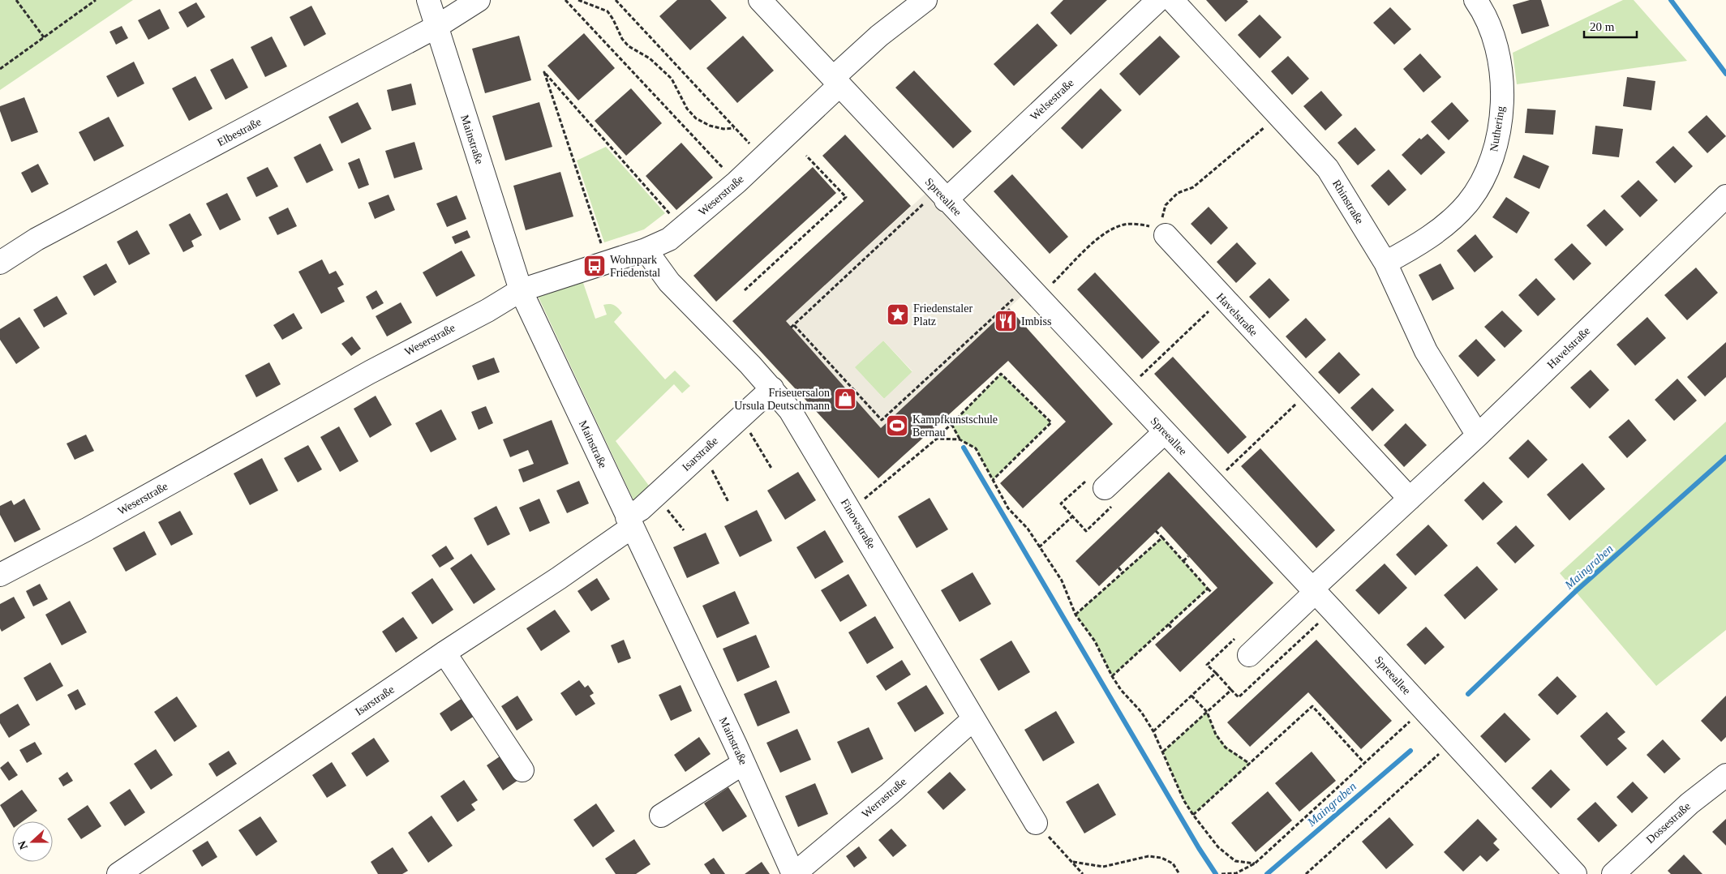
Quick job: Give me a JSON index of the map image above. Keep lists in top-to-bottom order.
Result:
{
  "streets": {
    "street": [
      "Welsestraße",
      "Nuthering",
      "Elbestraße",
      "Mainstraße",
      "Weserstraße",
      "Spreeallee",
      "Rhinstraße",
      "Havelstraße",
      "Isarstraße",
      "Finowstraße",
      "Werrastraße",
      "Dossestraße"
    ]
  },
  "crossings": [
    ["Welsestraße", "Spreeallee"],
    ["Nuthering", "Rhinstraße"],
    ["Elbestraße", "Mainstraße"],
    ["Mainstraße", "Weserstraße"],
    ["Mainstraße", "Isarstraße"],
    ["Mainstraße", "Werrastraße"],
    ["Weserstraße", "Spreeallee"],
    ["Weserstraße", "Finowstraße"],
    ["Spreeallee", "Havelstraße"],
    ["Rhinstraße", "Havelstraße"],
    ["Isarstraße", "Finowstraße"],
    ["Finowstraße", "Werrastraße"]
  ],
  "water": ["Maingraben"],
  "places": {
    "bus stop": ["Wohnpark Friedenstal"],
    "place": ["Friedenstaler Platz"],
    "restaurant": ["Imbiss"],
    "shop": ["Friseuersalon Ursula Deutschmann"],
    "sports": ["Kampfkunstschule Bernau"]
  },
  "scale_bar": "20 m",
  "north": "left"
}
